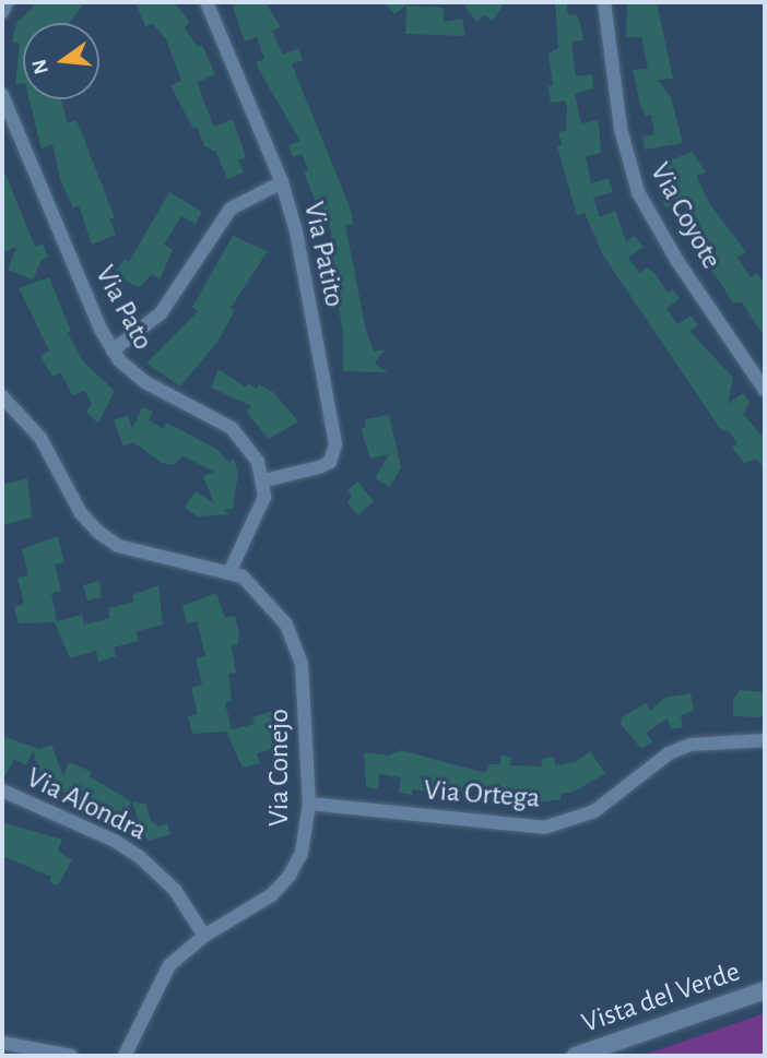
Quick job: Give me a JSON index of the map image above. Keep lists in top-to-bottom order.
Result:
{
  "streets": {
    "street": [
      "Via Coyote",
      "Via Patito",
      "Via Pato",
      "Via Conejo",
      "Via Ortega",
      "Via Alondra",
      "Vista del Verde"
    ]
  },
  "crossings": [
    ["Via Patito", "Via Pato"],
    ["Via Conejo", "Via Ortega"],
    ["Via Conejo", "Via Alondra"]
  ],
  "north": "left"
}
